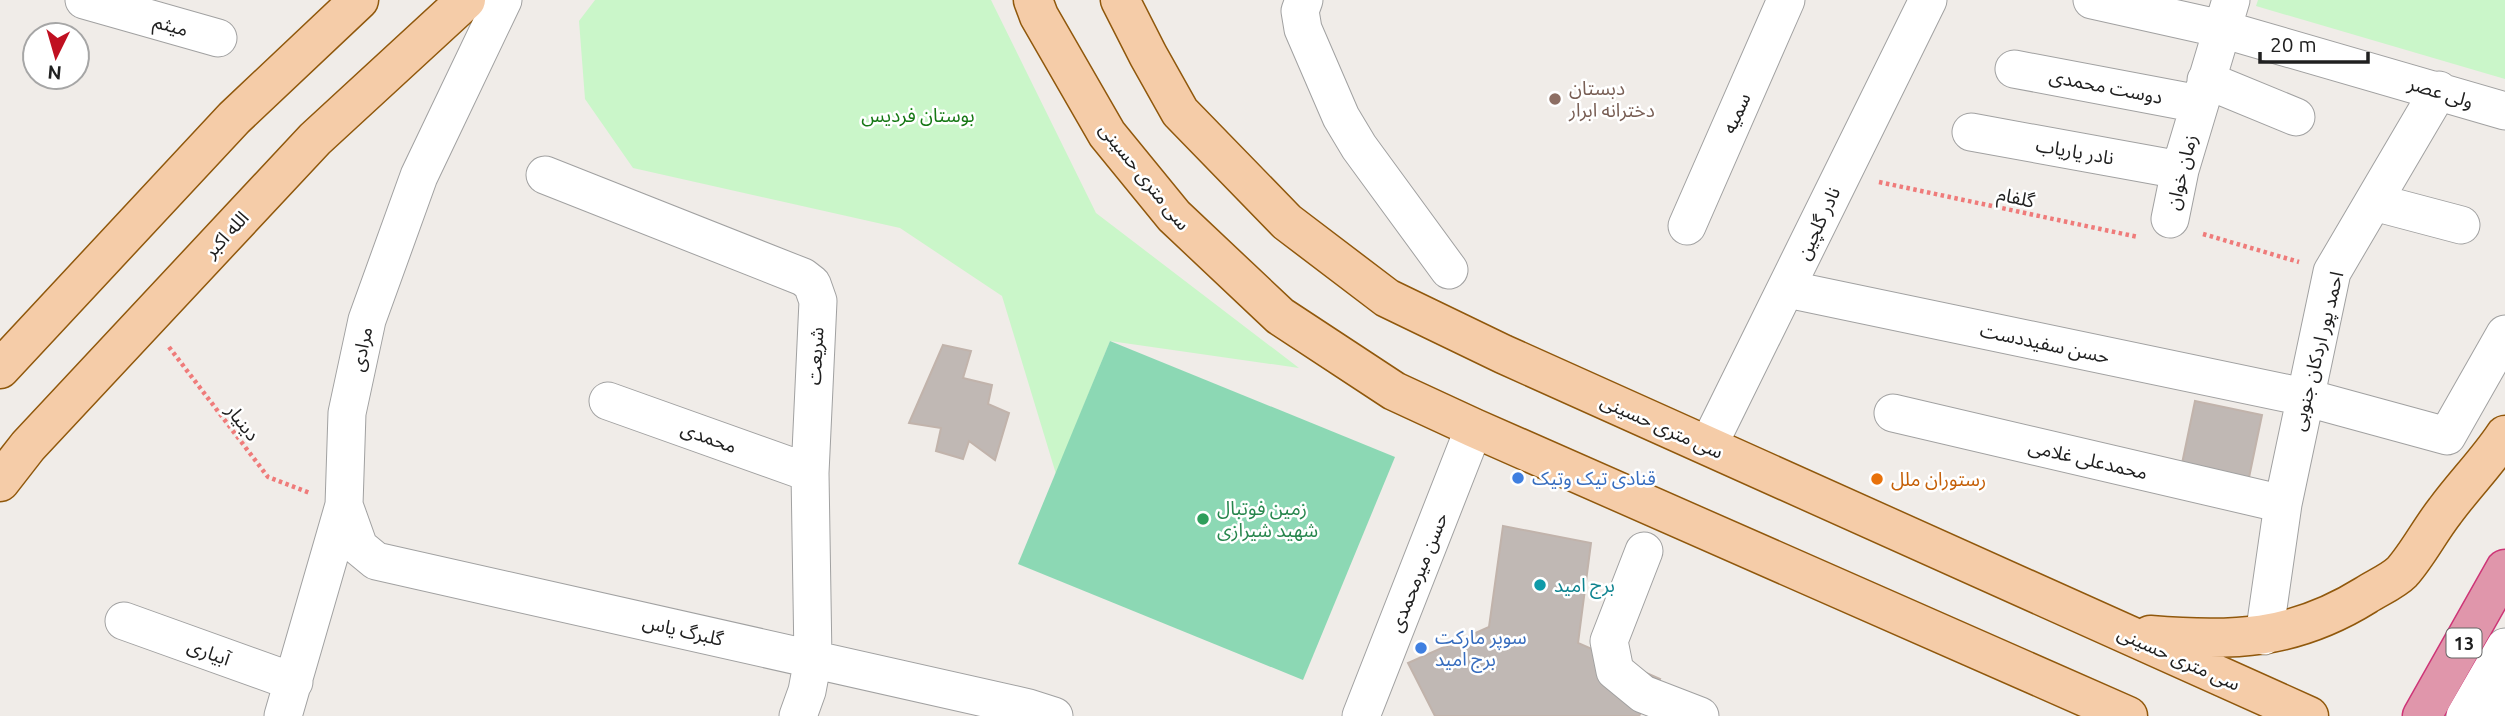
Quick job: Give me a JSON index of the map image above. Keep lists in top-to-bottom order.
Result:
{
  "streets": {
    "highway": ["13"],
    "main road": ["سی متری حسینی", "الله اکبر"],
    "street": [
      "میثم",
      "دوست محمدی",
      "ولی عصر",
      "سمیه",
      "نادر یاریاب",
      "زمان خوان",
      "نادر گلچین",
      "حسن سفیددست",
      "مرادی",
      "احمد پور اردکان جنوبی",
      "شریعت",
      "محمدی",
      "محمدعلی غلامی",
      "حسن میرمحمدی",
      "گلبرگ یاس",
      "آبیاری"
    ],
    "path": ["گلفام", "دینیار"]
  },
  "crossings": [
    ["دوست محمدی", "زمان خوان"],
    ["ولی عصر", "زمان خوان"],
    ["ولی عصر", "احمد پور اردکان جنوبی"],
    ["نادر یاریاب", "زمان خوان"],
    ["زمان خوان", "گلفام"],
    ["زمان خوان", "احمد پور اردکان جنوبی"],
    ["سی متری حسینی", "نادر گلچین"],
    ["سی متری حسینی", "حسن میرمحمدی"],
    ["گلفام", "نادر گلچین"],
    ["نادر گلچین", "حسن سفیددست"],
    ["الله اکبر", "دینیار"],
    ["حسن سفیددست", "احمد پور اردکان جنوبی"],
    ["مرادی", "دینیار"],
    ["مرادی", "گلبرگ یاس"],
    ["مرادی", "آبیاری"],
    ["احمد پور اردکان جنوبی", "محمدعلی غلامی"],
    ["شریعت", "محمدی"],
    ["شریعت", "گلبرگ یاس"],
    ["دینیار", "گلبرگ یاس"]
  ],
  "parks": ["بوستان فردیس"],
  "places": [
    "دبستان دخترانه ابرار",
    "قنادی تیک وتیک",
    "رستوران ملل",
    "زمین فوتبال شهید شیرازی",
    "برج امید",
    "سوپر مارکت برج امید"
  ],
  "scale_bar": "20 m",
  "north": "bottom"
}
